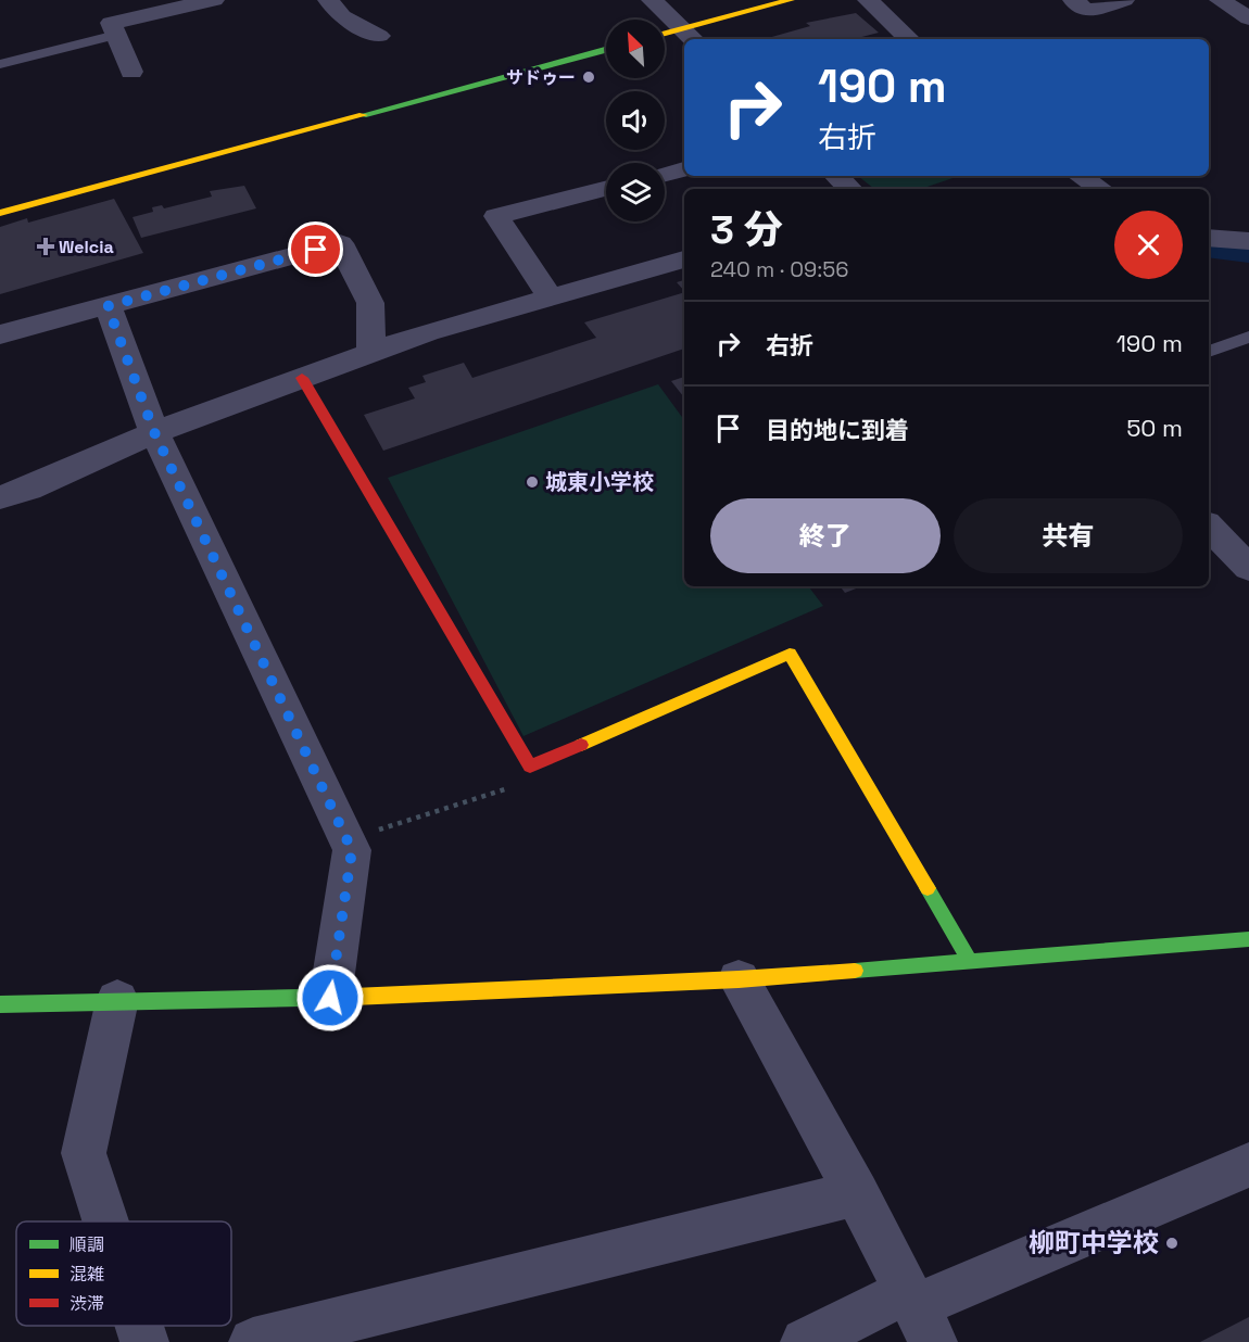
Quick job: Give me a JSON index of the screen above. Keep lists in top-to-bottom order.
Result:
{
  "places": {
    "other": ["サドゥー", "城東小学校", "柳町中学校"],
    "health": ["Welcia"]
  },
  "legend": ["順調", "混雑", "渋滞"],
  "north": "top left",
  "page": {
    "turn": ["190 m", "右折"],
    "heading": ["3 分", "240 m · 09:56"],
    "list": [
      {
        "name": "右折",
        "value": "190 m"
      },
      {
        "name": "目的地に到着",
        "value": "50 m"
      }
    ],
    "buttons": ["終了", "共有"]
  }
}
